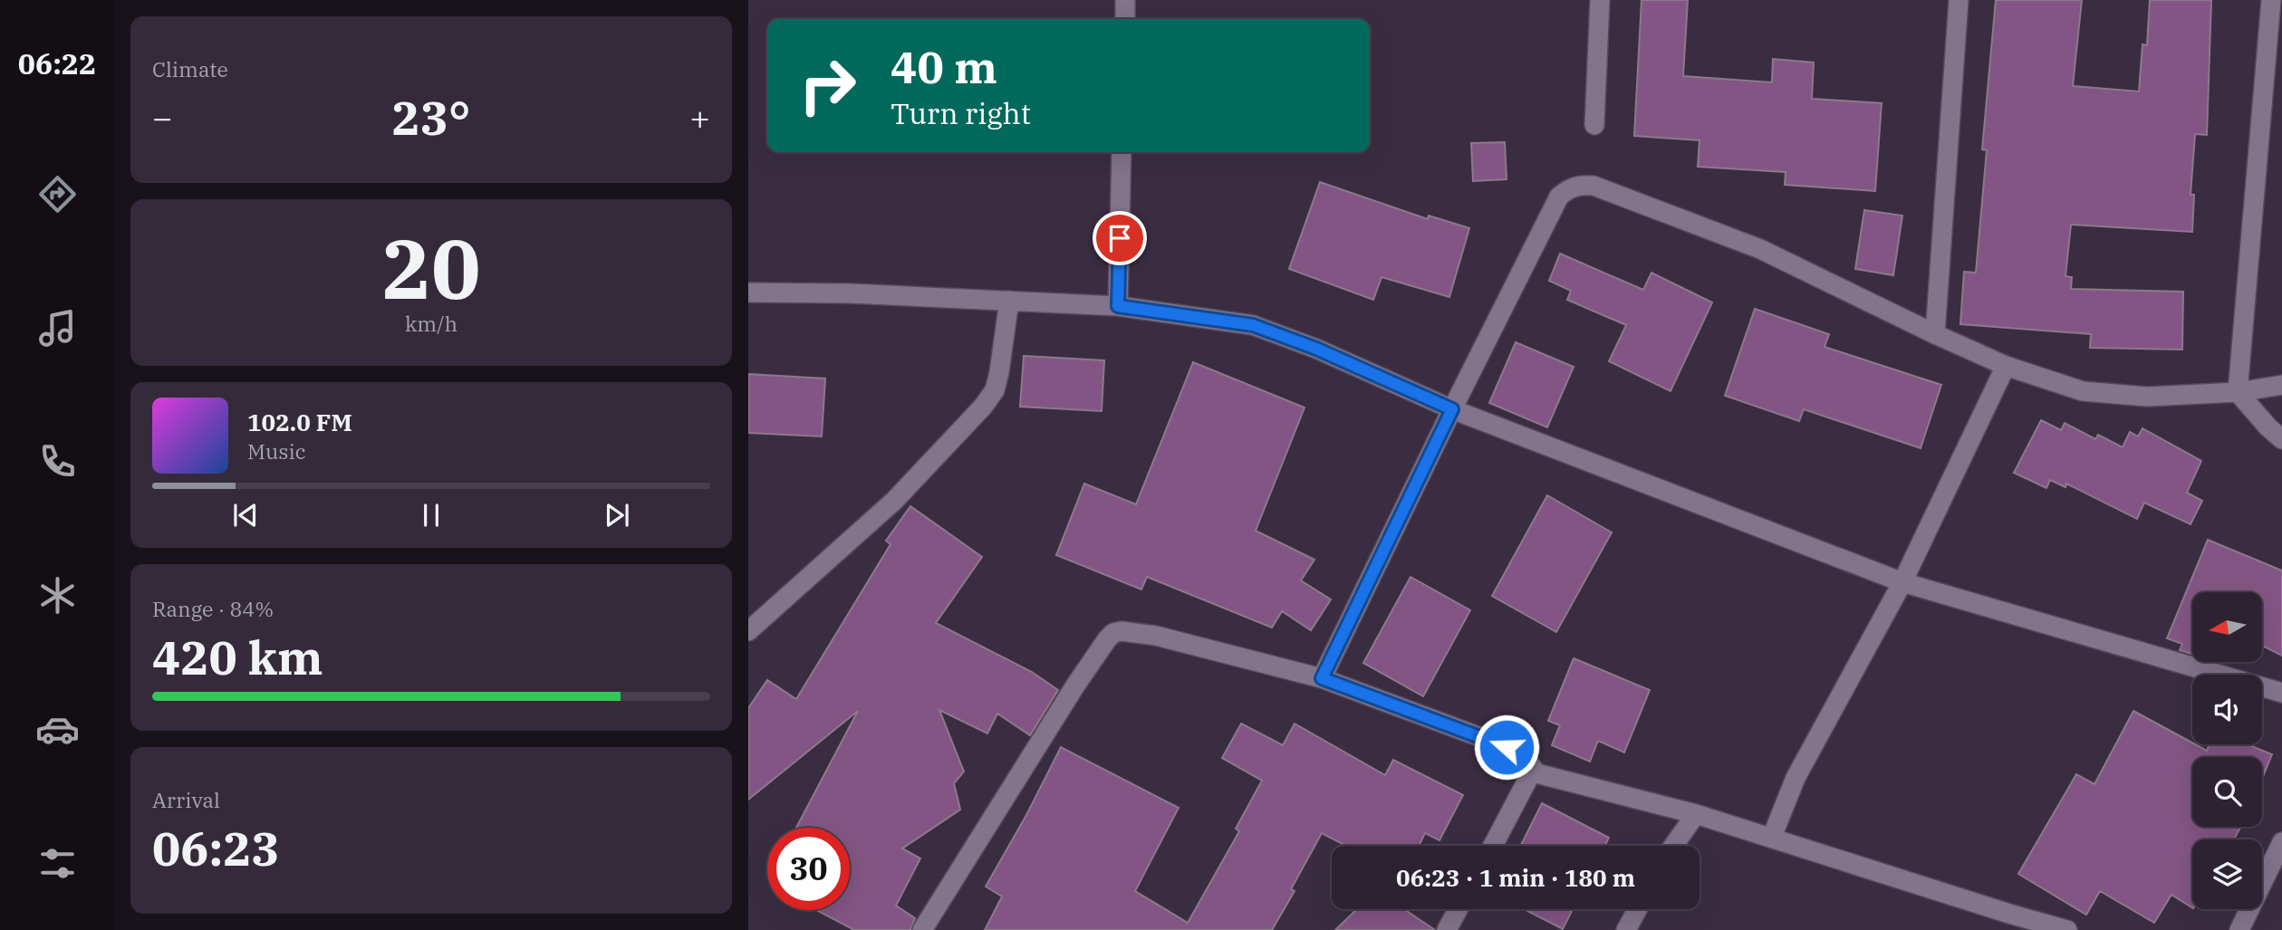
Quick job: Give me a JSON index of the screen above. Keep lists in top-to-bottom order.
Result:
{
  "north": "left",
  "page": {
    "tabs": "06:22",
    "tile": [
      "Climate",
      ["20", "km/h"],
      ["Range · 84%", "420 km"],
      ["Arrival", "06:23"]
    ],
    "turn": ["40 m", "Turn right"],
    "heat": ["−", "23°", "+"],
    "song": ["102.0 FM", "Music"],
    "limit": "30",
    "trip": "06:23 · 1 min · 180 m"
  }
}
